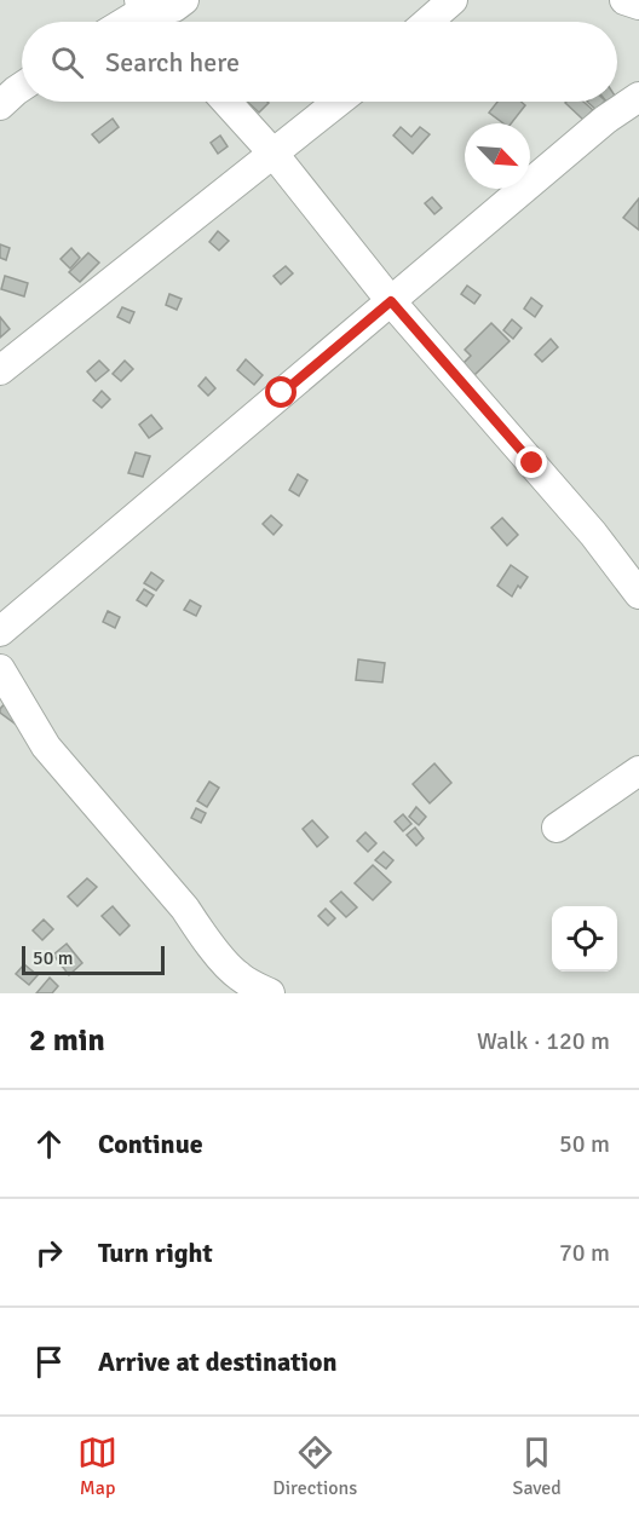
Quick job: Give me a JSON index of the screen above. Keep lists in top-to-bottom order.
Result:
{
  "scale_bar": "50 m",
  "north": "bottom right",
  "page": {
    "search": "Search here",
    "scale": "50 m",
    "heading": ["2 min", "Walk · 120 m"],
    "list": [
      ["Continue", "50 m"],
      ["Turn right", "70 m"],
      "Arrive at destination"
    ],
    "nav": ["Map", "Directions", "Saved"]
  }
}
